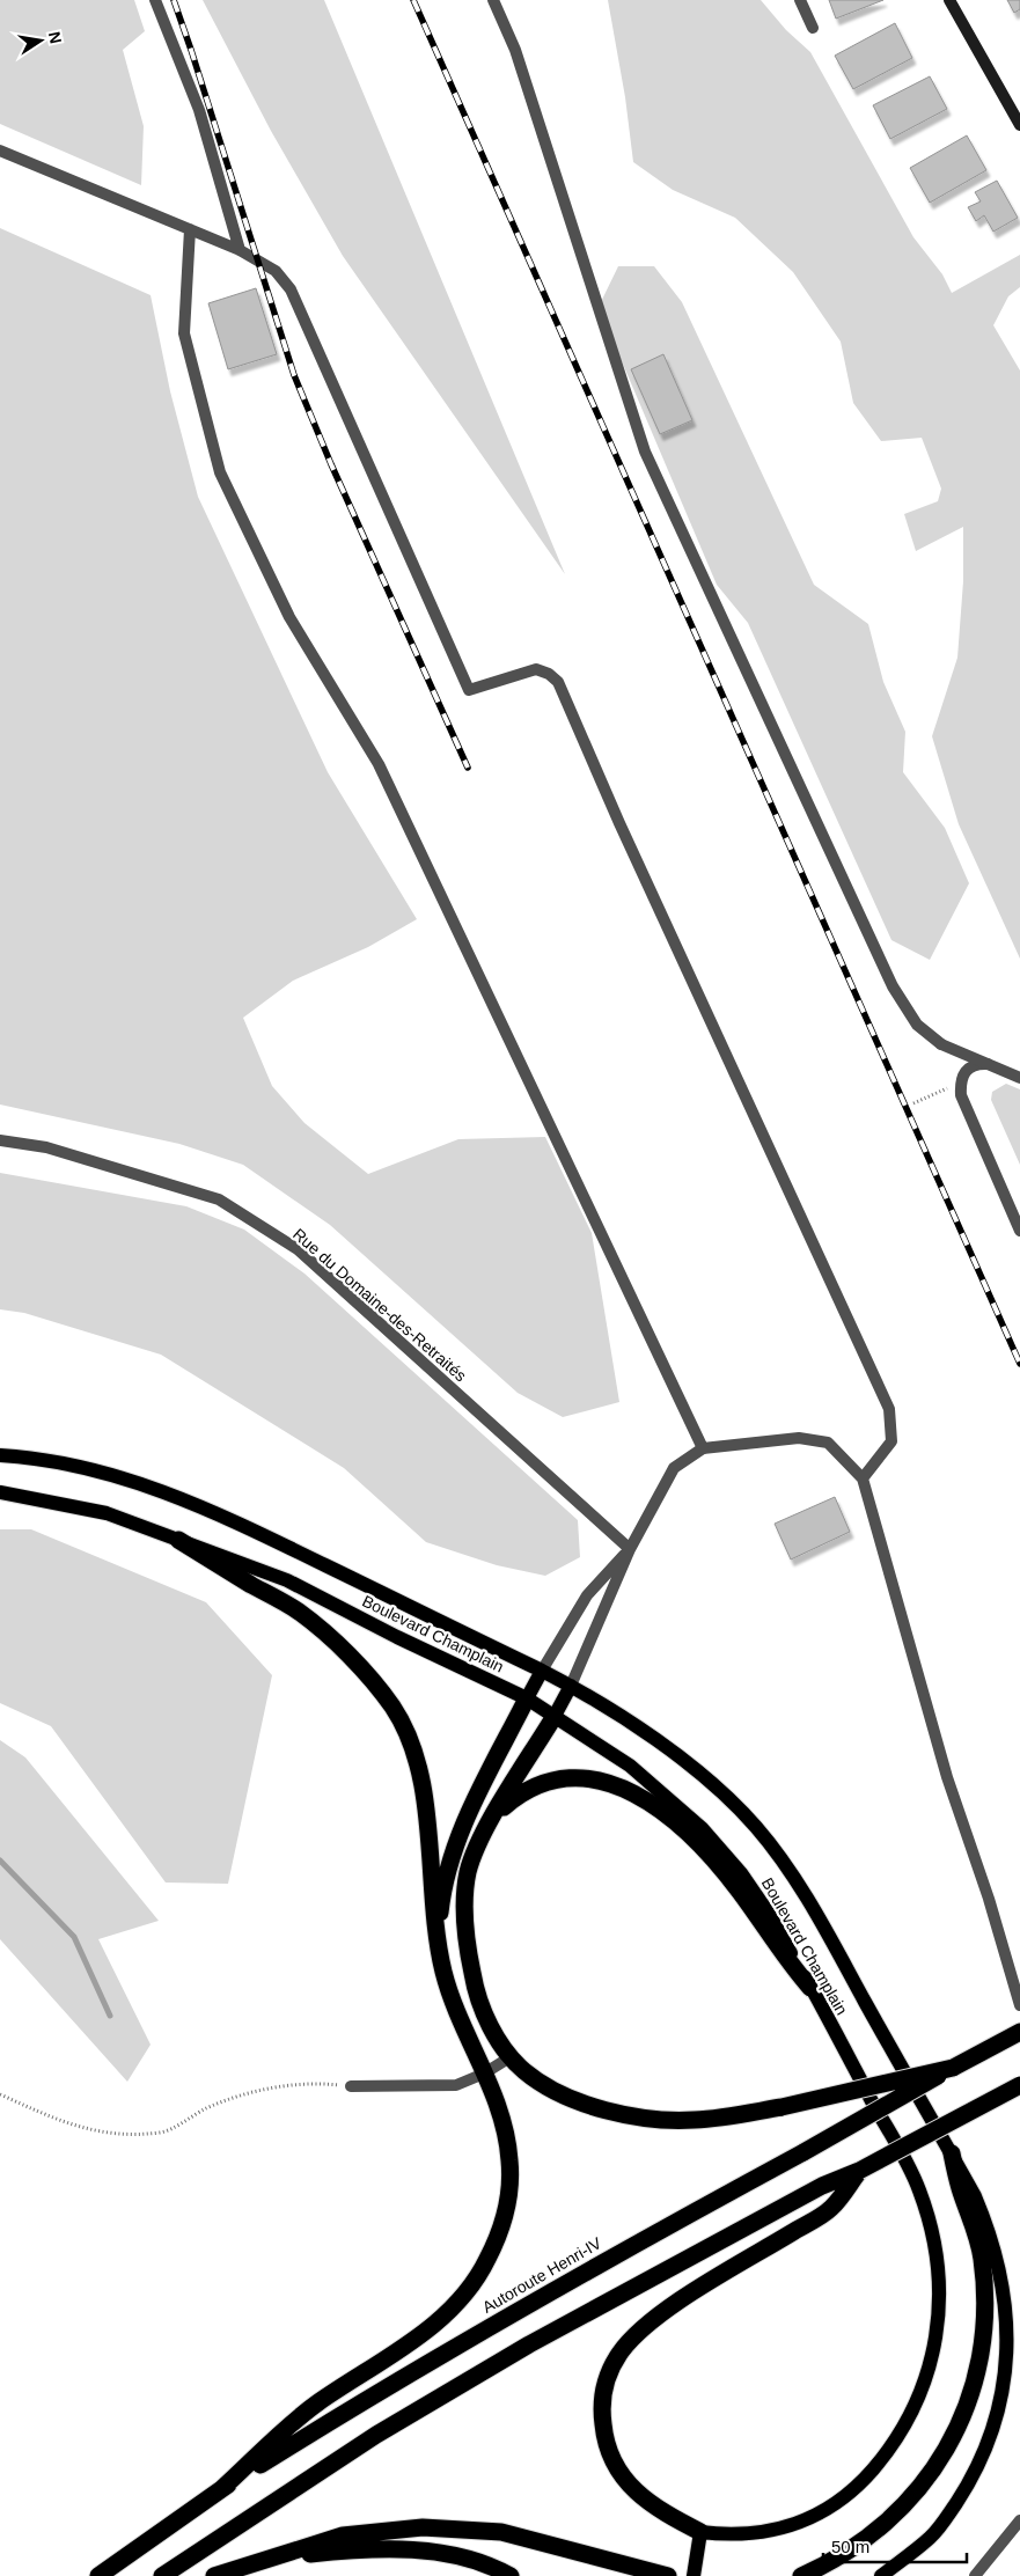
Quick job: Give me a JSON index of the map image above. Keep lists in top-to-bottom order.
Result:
{
  "streets": {
    "highway": ["Autoroute Henri-IV"],
    "main road": ["Boulevard Champlain"],
    "street": ["Rue du Domaine-des-Retraités"]
  },
  "scale_bar": "50 m",
  "north": "right"
}
